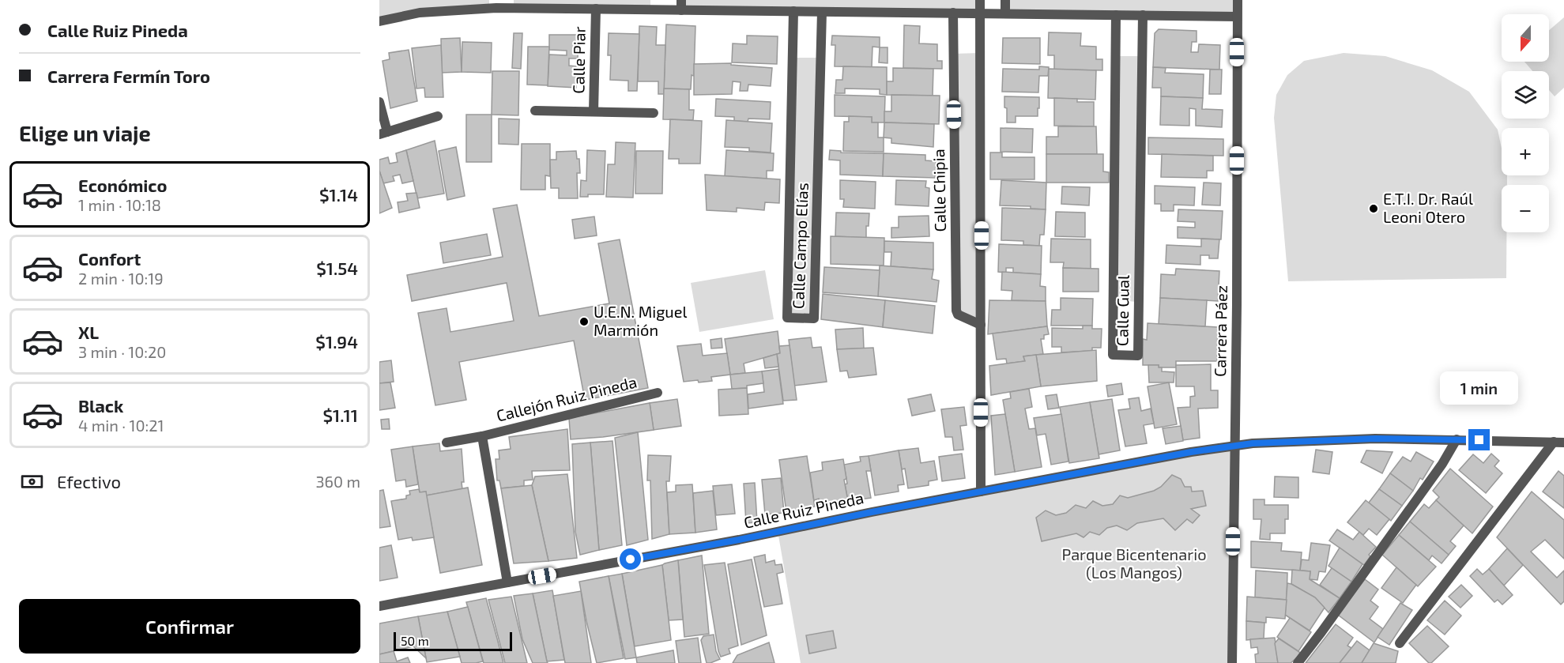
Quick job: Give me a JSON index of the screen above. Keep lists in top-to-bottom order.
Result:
{
  "streets": {
    "street": [
      "Calle Piar",
      "Calle Chipia",
      "Calle Campo Elías",
      "Calle Gual",
      "Carrera Páez",
      "Callejón Ruiz Pineda",
      "Calle Ruiz Pineda"
    ]
  },
  "crossings": [
    ["Carrera Páez", "Calle Ruiz Pineda"],
    ["Callejón Ruiz Pineda", "Calle Ruiz Pineda"]
  ],
  "parks": ["Parque Bicentenario (Los Mangos)"],
  "places": ["E.T.I. Dr. Raúl Leoni Otero", "U.E.N. Miguel Marmión"],
  "scale_bar": "50 m",
  "north": "bottom",
  "page": {
    "banner": ["Calle Ruiz Pineda", "Carrera Fermín Toro"],
    "map_buttons": ["+", "−"],
    "heading": "Elige un viaje",
    "list": [
      {
        "name": "Económico",
        "note": "1 min · 10:18",
        "value": "$1.14"
      },
      {
        "name": "Confort",
        "note": "2 min · 10:19",
        "value": "$1.54"
      },
      {
        "name": "XL",
        "note": "3 min · 10:20",
        "value": "$1.94"
      },
      {
        "name": "Black",
        "note": "4 min · 10:21",
        "value": "$1.11"
      }
    ],
    "bubble": "1 min",
    "pay": ["Efectivo", "360 m"],
    "buttons": "Confirmar",
    "scale": "50 m"
  }
}
